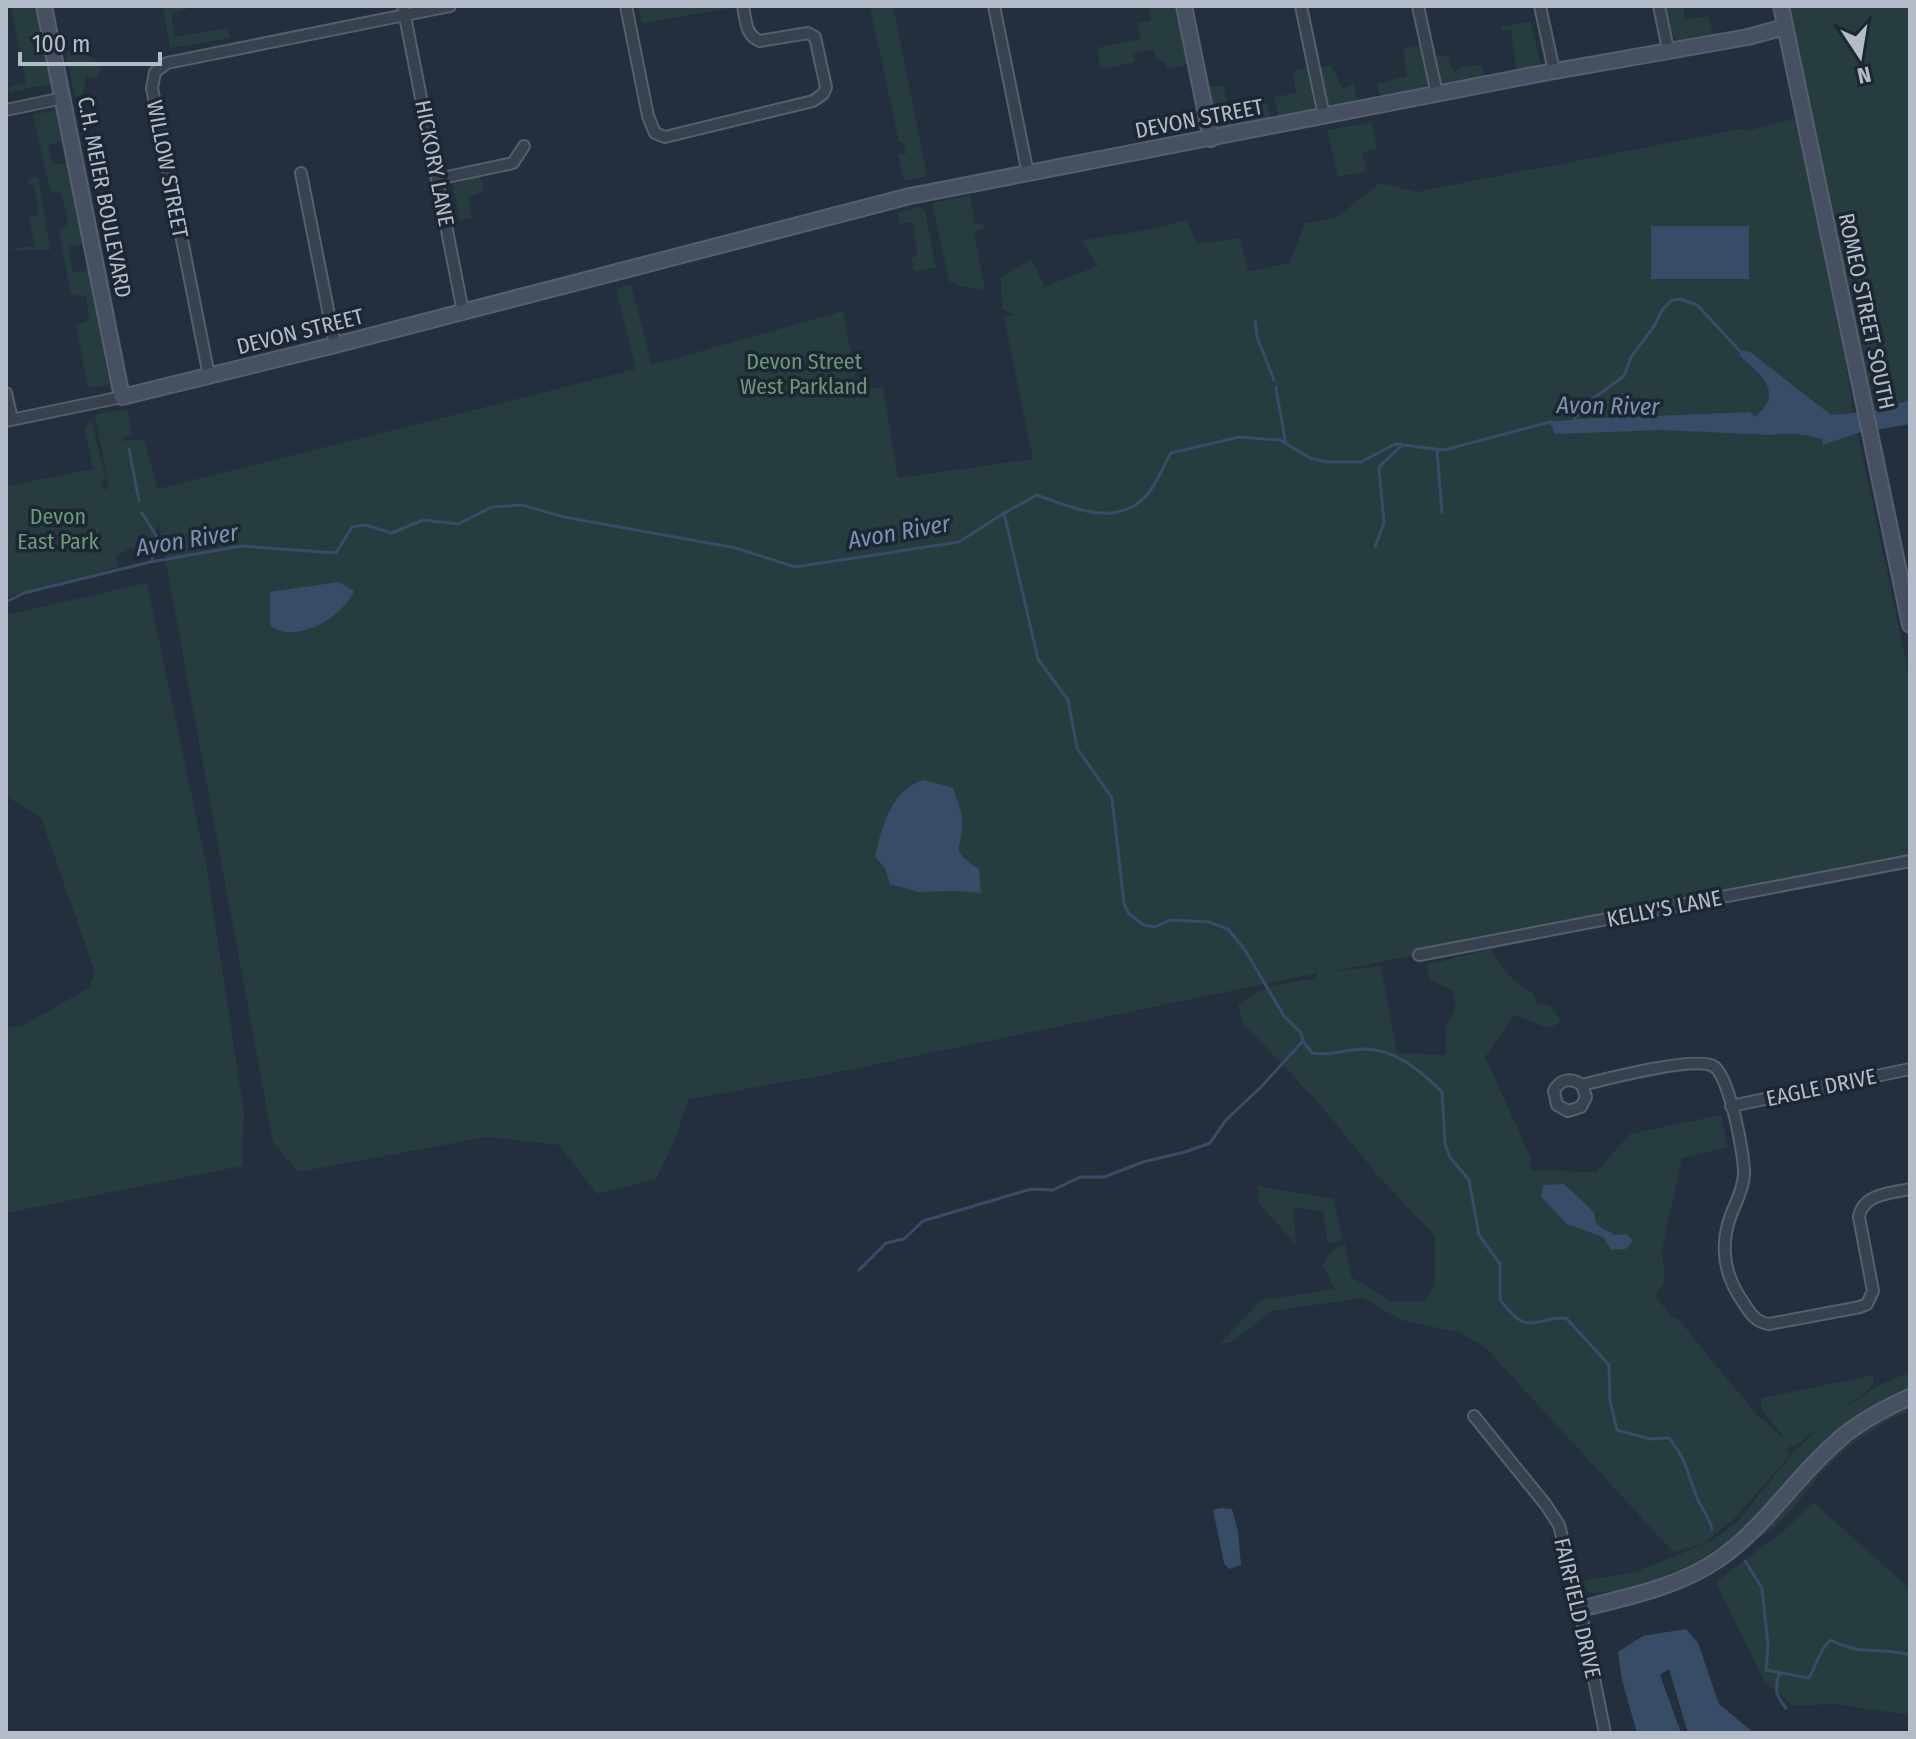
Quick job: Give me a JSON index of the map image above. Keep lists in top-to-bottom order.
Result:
{
  "streets": {
    "street": [
      "DEVON STREET",
      "HICKORY LANE",
      "WILLOW STREET",
      "C.H. MEIER BOULEVARD",
      "ROMEO STREET SOUTH",
      "KELLY'S LANE",
      "EAGLE DRIVE",
      "FAIRFIELD DRIVE"
    ]
  },
  "crossings": [
    ["DEVON STREET", "HICKORY LANE"],
    ["DEVON STREET", "WILLOW STREET"],
    ["DEVON STREET", "C.H. MEIER BOULEVARD"],
    ["DEVON STREET", "ROMEO STREET SOUTH"],
    ["HICKORY LANE", "WILLOW STREET"]
  ],
  "water": ["Avon River"],
  "parks": ["Devon Street West Parkland", "Devon East Park"],
  "scale_bar": "100 m",
  "north": "bottom"
}
